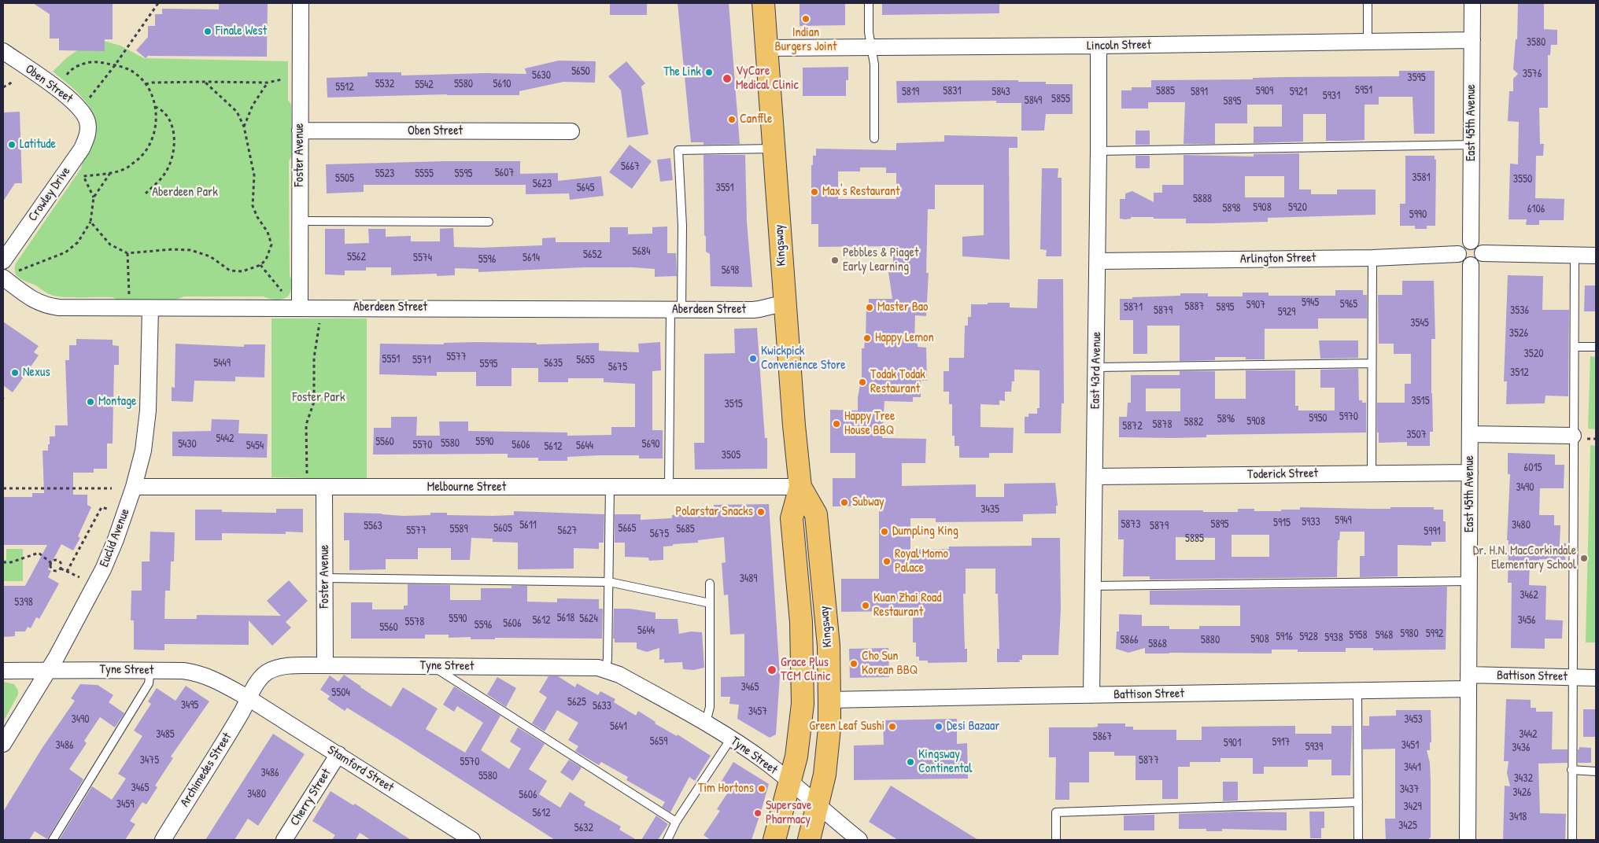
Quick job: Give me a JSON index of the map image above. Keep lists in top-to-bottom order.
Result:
{
  "streets": {
    "main road": ["Kingsway"],
    "street": [
      "Lincoln Street",
      "Oben Street",
      "East 45th Avenue",
      "Foster Avenue",
      "Crowley Drive",
      "Arlington Street",
      "Aberdeen Street",
      "East 43rd Avenue",
      "Toderick Street",
      "Melbourne Street",
      "Euclid Avenue",
      "Tyne Street",
      "Battison Street",
      "Stamford Street",
      "Archimedes Street",
      "Cherry Street"
    ]
  },
  "crossings": [
    ["Lincoln Street", "East 45th Avenue"],
    ["Lincoln Street", "Kingsway"],
    ["Lincoln Street", "East 43rd Avenue"],
    ["Oben Street", "Foster Avenue"],
    ["Oben Street", "Crowley Drive"],
    ["East 45th Avenue", "Arlington Street"],
    ["East 45th Avenue", "Toderick Street"],
    ["East 45th Avenue", "Battison Street"],
    ["Foster Avenue", "Aberdeen Street"],
    ["Foster Avenue", "Melbourne Street"],
    ["Foster Avenue", "Tyne Street"],
    ["Kingsway", "Aberdeen Street"],
    ["Kingsway", "Melbourne Street"],
    ["Kingsway", "Tyne Street"],
    ["Kingsway", "Battison Street"],
    ["Arlington Street", "East 43rd Avenue"],
    ["Aberdeen Street", "Euclid Avenue"],
    ["East 43rd Avenue", "Toderick Street"],
    ["East 43rd Avenue", "Battison Street"],
    ["Melbourne Street", "Euclid Avenue"],
    ["Euclid Avenue", "Tyne Street"],
    ["Tyne Street", "Stamford Street"],
    ["Tyne Street", "Archimedes Street"],
    ["Stamford Street", "Archimedes Street"],
    ["Stamford Street", "Cherry Street"]
  ],
  "parks": ["Aberdeen Park", "Foster Park"],
  "places": [
    "Indian Burgers Joint",
    "Finale West",
    "The Link",
    "VyCare Medical Clinic",
    "Canffle",
    "Latitude",
    "Max's Restaurant",
    "Pebbles & Piaget Early Learning",
    "Master Bao",
    "Happy Lemon",
    "Kwickpick Convenience Store",
    "Nexus",
    "Todak Todak Restaurant",
    "Montage",
    "Happy Tree House BBQ",
    "Subway",
    "Polarstar Snacks",
    "Dumpling King",
    "Dr. H.N. MacCorkindale Elementary School",
    "Royal Momo Palace",
    "Kuan Zhai Road Restaurant",
    "Cho Sun Korean BBQ",
    "Grace Plus TCM Clinic",
    "Green Leaf Sushi",
    "Desi Bazaar",
    "Kingsway Continental",
    "Tim Hortons",
    "Supersave Pharmacy"
  ],
  "house_numbers": [
    "3580",
    "5650",
    "3576",
    "5630",
    "3595",
    "5532",
    "5580",
    "5610",
    "5542",
    "5512",
    "5951",
    "5831",
    "5885",
    "5909",
    "5819",
    "5843",
    "5891",
    "5921",
    "5931",
    "5855",
    "5849",
    "5895",
    "5667",
    "5607",
    "5523",
    "5555",
    "5595",
    "3581",
    "5505",
    "3550",
    "5623",
    "5645",
    "3551",
    "5888",
    "5908",
    "5920",
    "5898",
    "6106",
    "5990",
    "5684",
    "5652",
    "5562",
    "5574",
    "5614",
    "5596",
    "5698",
    "5945",
    "5965",
    "5907",
    "5887",
    "5871",
    "5895",
    "5879",
    "3536",
    "5929",
    "3545",
    "3526",
    "3520",
    "5577",
    "5551",
    "5571",
    "5655",
    "5449",
    "5635",
    "5595",
    "5675",
    "3512",
    "3515",
    "3515",
    "5970",
    "5950",
    "5896",
    "5908",
    "5882",
    "5878",
    "5872",
    "3507",
    "5442",
    "5560",
    "5590",
    "5580",
    "5430",
    "5690",
    "5570",
    "5606",
    "5454",
    "5644",
    "5612",
    "3505",
    "6015",
    "3490",
    "3435",
    "5949",
    "5933",
    "5915",
    "5873",
    "5895",
    "5611",
    "3480",
    "5563",
    "5879",
    "5605",
    "5665",
    "5589",
    "5685",
    "5577",
    "5627",
    "5991",
    "5675",
    "5885",
    "3489",
    "3462",
    "5398",
    "5618",
    "5590",
    "5624",
    "5612",
    "3456",
    "5578",
    "5606",
    "5596",
    "5560",
    "5644",
    "5980",
    "5992",
    "5958",
    "5968",
    "5916",
    "5928",
    "5938",
    "5908",
    "5866",
    "5880",
    "5868",
    "3465",
    "5504",
    "5625",
    "3495",
    "5633",
    "3457",
    "3490",
    "3453",
    "5641",
    "3485",
    "3442",
    "5867",
    "5659",
    "5917",
    "5901",
    "3486",
    "3451",
    "5939",
    "3436",
    "3475",
    "5877",
    "5570",
    "3441",
    "3486",
    "5580",
    "3432",
    "3465",
    "3437",
    "3426",
    "3480",
    "5606",
    "3459",
    "3429",
    "5612",
    "3418",
    "3425",
    "5632"
  ]
}
